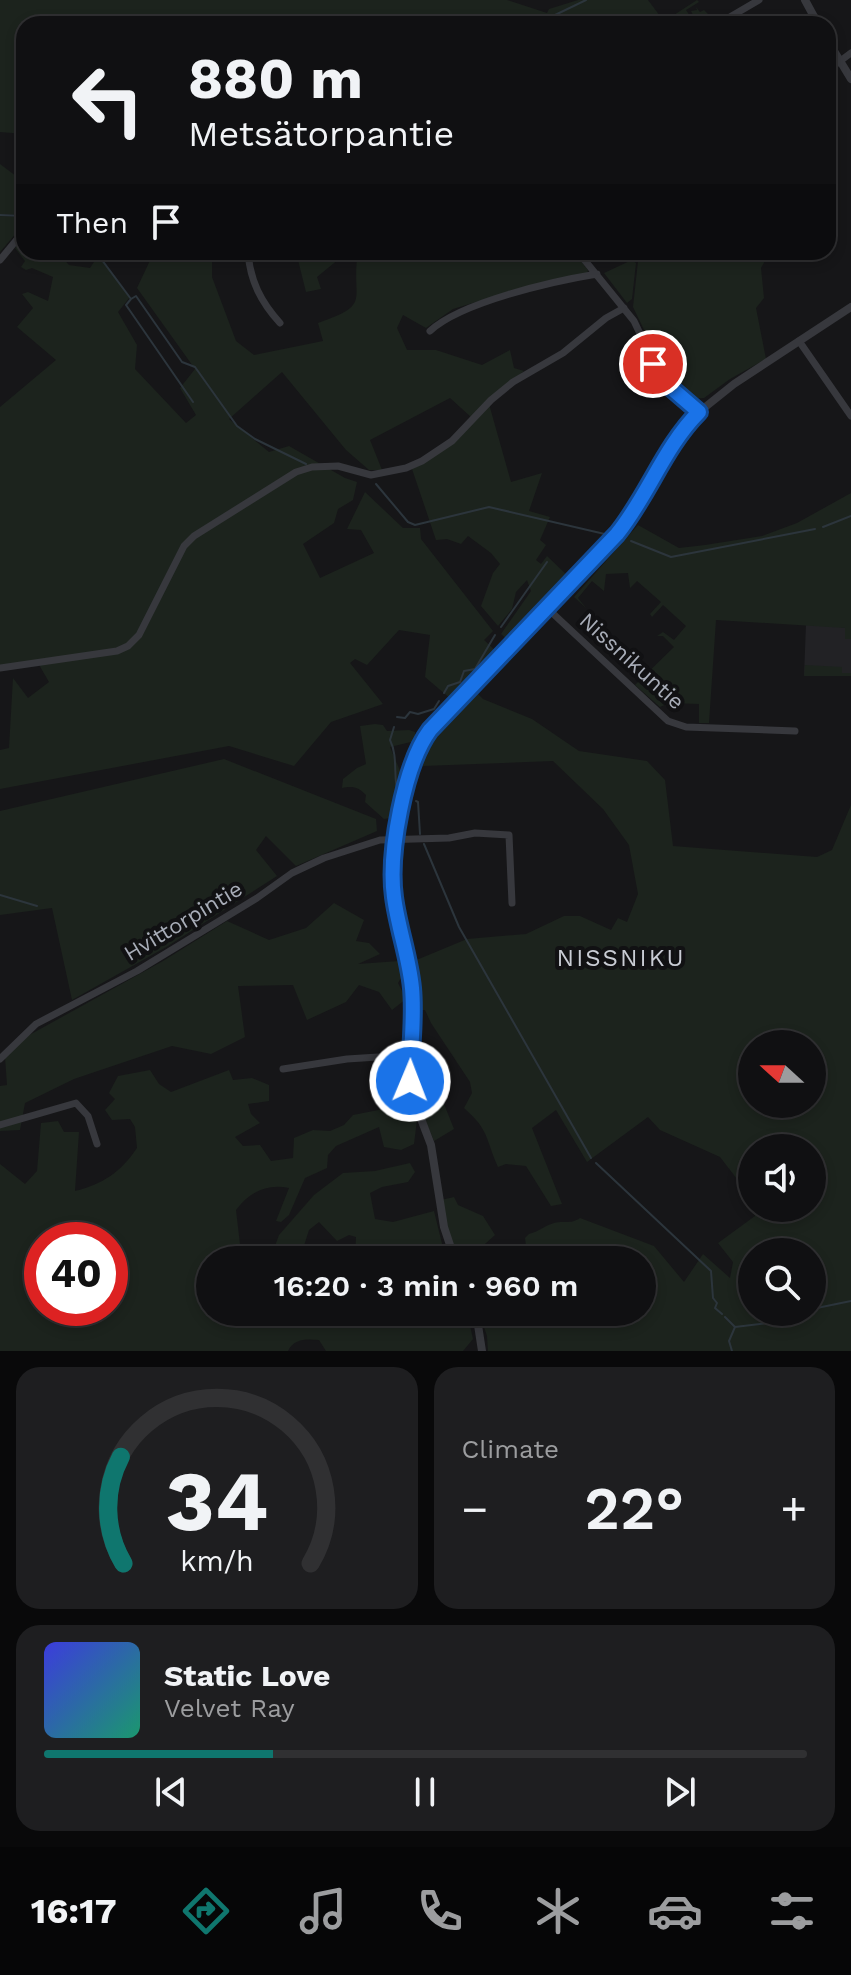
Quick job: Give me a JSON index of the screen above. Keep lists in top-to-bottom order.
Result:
{
  "streets": {
    "street": ["Nissnikuntie", "Hvittorpintie"]
  },
  "districts": ["NISSNIKU"],
  "north": "left",
  "page": {
    "turn": ["880 m", "Metsätorpantie"],
    "then": "Then",
    "limit": "40",
    "trip": "16:20 · 3 min · 960 m",
    "tile": "Climate",
    "heat": ["−", "22°", "+"],
    "song": ["Static Love", "Velvet Ray"],
    "tabs": "16:17",
    "gauge": ["34", "km/h"]
  }
}
